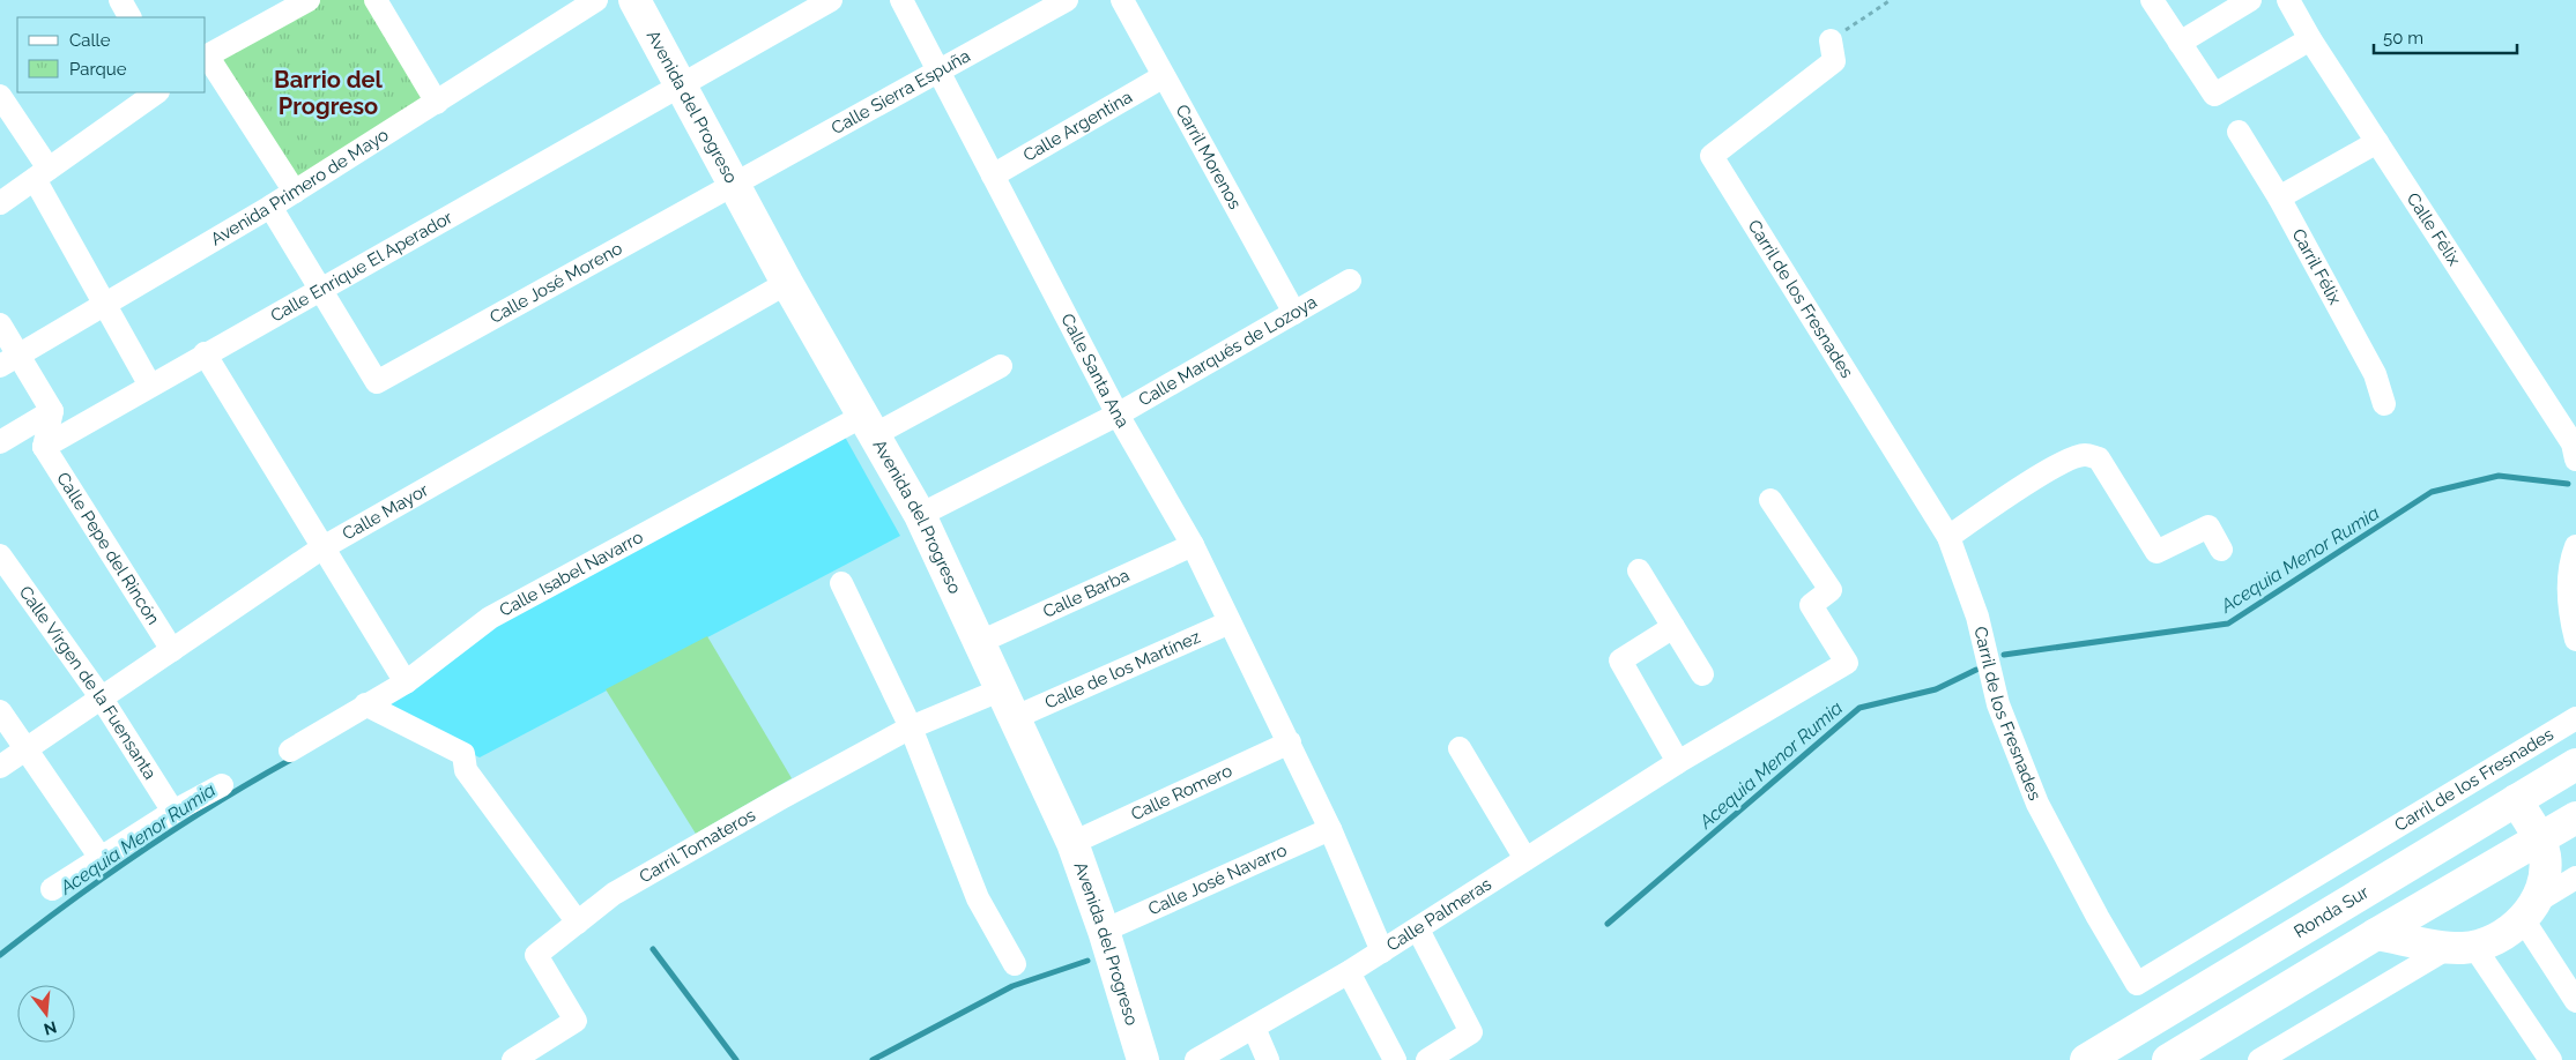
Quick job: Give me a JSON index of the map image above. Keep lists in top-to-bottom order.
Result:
{
  "streets": {
    "main road": ["Avenida del Progreso", "Ronda Sur"],
    "street": [
      "Calle Sierra Espuña",
      "Calle Argentina",
      "Carril Morenos",
      "Avenida Primero de Mayo",
      "Calle Félix",
      "Calle Enrique El Aperador",
      "Carril Félix",
      "Calle José Moreno",
      "Carril de los Fresnades",
      "Calle Marqués de Lozoya",
      "Calle Santa Ana",
      "Calle Mayor",
      "Calle Pepe del Rincón",
      "Calle Isabel Navarro",
      "Calle Barba",
      "Calle de los Martínez",
      "Calle Virgen de la Fuensanta",
      "Calle Romero",
      "Carril Tomateros",
      "Calle José Navarro",
      "Calle Palmeras"
    ]
  },
  "crossings": [
    ["Calle Sierra Espuña", "Avenida del Progreso"],
    ["Calle Sierra Espuña", "Calle José Moreno"],
    ["Calle Sierra Espuña", "Calle Santa Ana"],
    ["Avenida del Progreso", "Calle Enrique El Aperador"],
    ["Avenida del Progreso", "Calle José Moreno"],
    ["Avenida del Progreso", "Calle Marqués de Lozoya"],
    ["Avenida del Progreso", "Calle Mayor"],
    ["Avenida del Progreso", "Calle Isabel Navarro"],
    ["Avenida del Progreso", "Calle Barba"],
    ["Avenida del Progreso", "Calle de los Martínez"],
    ["Avenida del Progreso", "Calle Romero"],
    ["Avenida del Progreso", "Carril Tomateros"],
    ["Avenida del Progreso", "Calle José Navarro"],
    ["Calle Argentina", "Carril Morenos"],
    ["Calle Argentina", "Calle Santa Ana"],
    ["Carril Morenos", "Calle Marqués de Lozoya"],
    ["Calle Enrique El Aperador", "Calle José Moreno"],
    ["Calle Enrique El Aperador", "Calle Pepe del Rincón"],
    ["Calle Marqués de Lozoya", "Calle Santa Ana"],
    ["Calle Santa Ana", "Calle Barba"],
    ["Calle Santa Ana", "Calle de los Martínez"],
    ["Calle Santa Ana", "Calle Romero"],
    ["Calle Santa Ana", "Calle José Navarro"],
    ["Calle Santa Ana", "Calle Palmeras"],
    ["Calle Mayor", "Calle Pepe del Rincón"],
    ["Calle Mayor", "Calle Virgen de la Fuensanta"]
  ],
  "districts": ["Barrio del Progreso"],
  "water": ["Acequia Menor Rumia"],
  "legend": ["Calle", "Parque"],
  "scale_bar": "50 m",
  "north": "bottom"
}
